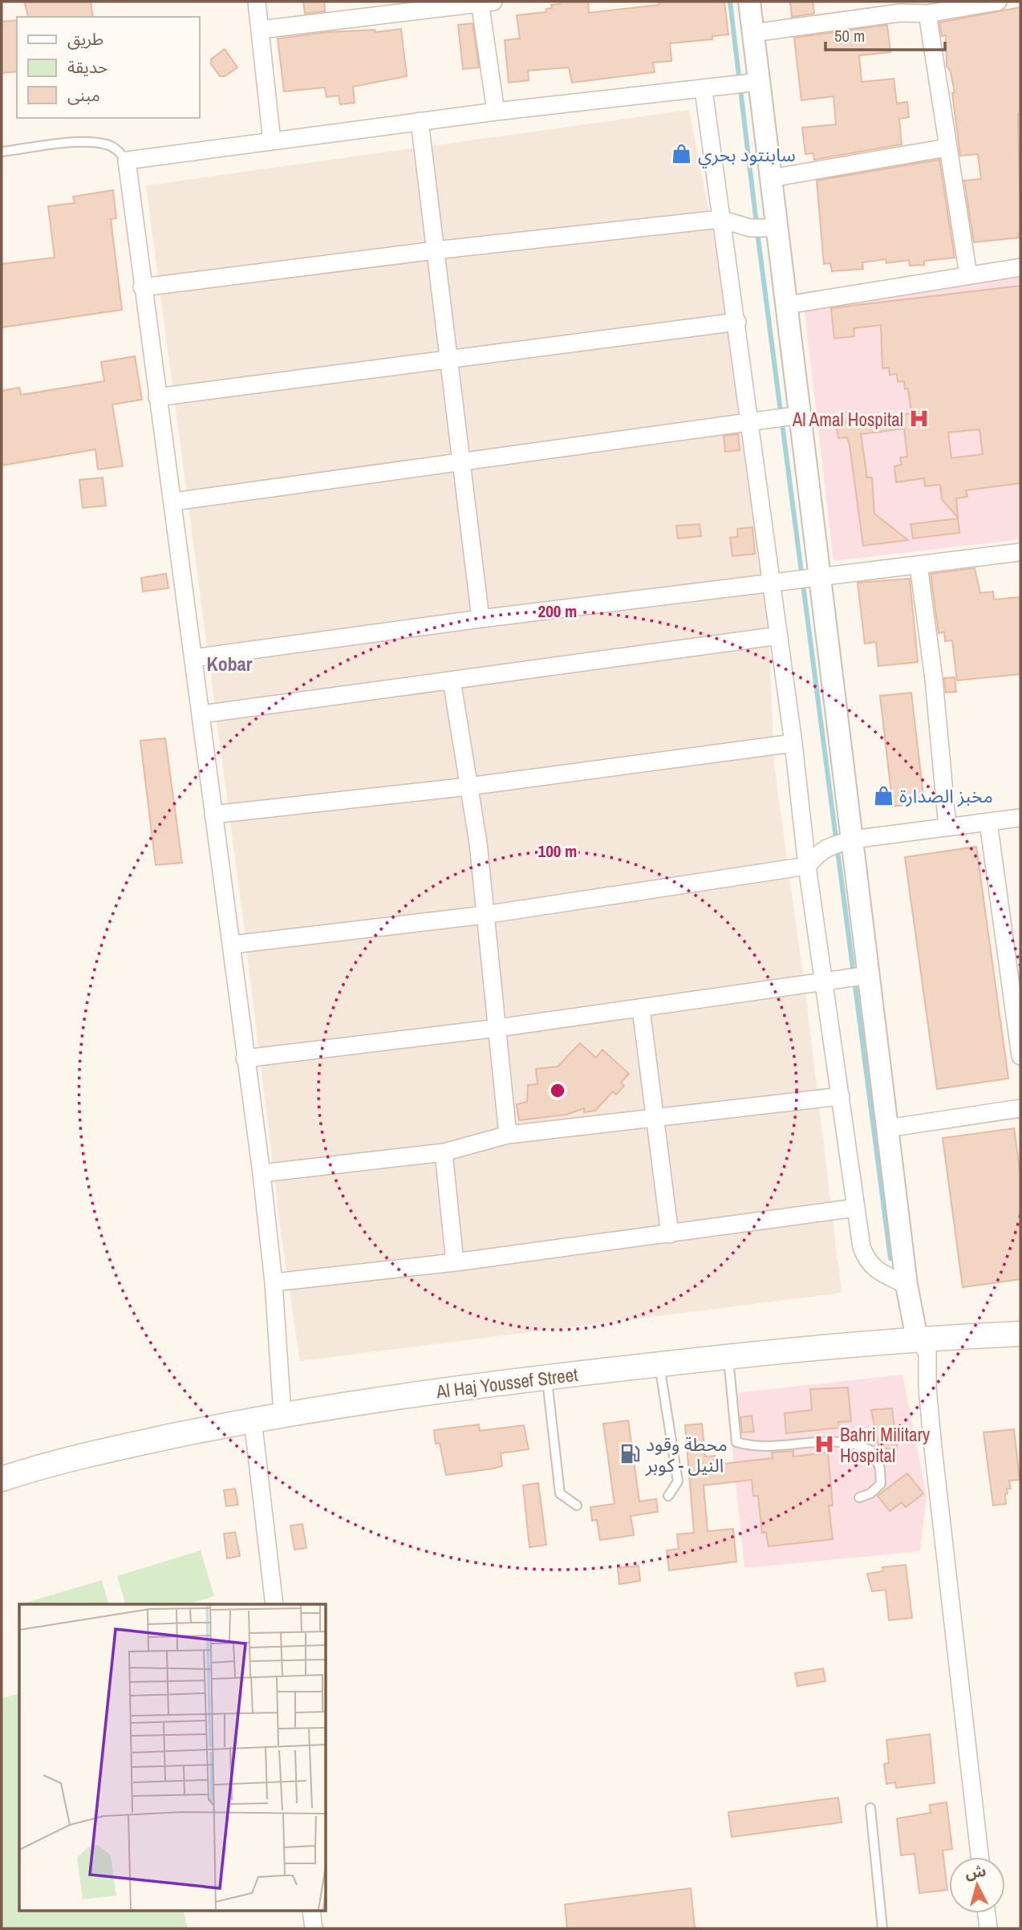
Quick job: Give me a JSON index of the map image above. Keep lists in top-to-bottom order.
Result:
{
  "streets": {
    "main road": ["Al Haj Youssef Street"]
  },
  "districts": ["Kobar"],
  "places": {
    "shop": ["سابنتود بحري", "مخبز الصدارة"],
    "hospital": ["Al Amal Hospital", "Bahri Military Hospital"],
    "fuel station": ["محطة وقود النيل - كوبر"]
  },
  "legend": ["طريق", "حديقة", "مبنى"],
  "scale_bar": "50 m",
  "north": "top",
  "rings": ["200 m", "100 m"]
}
